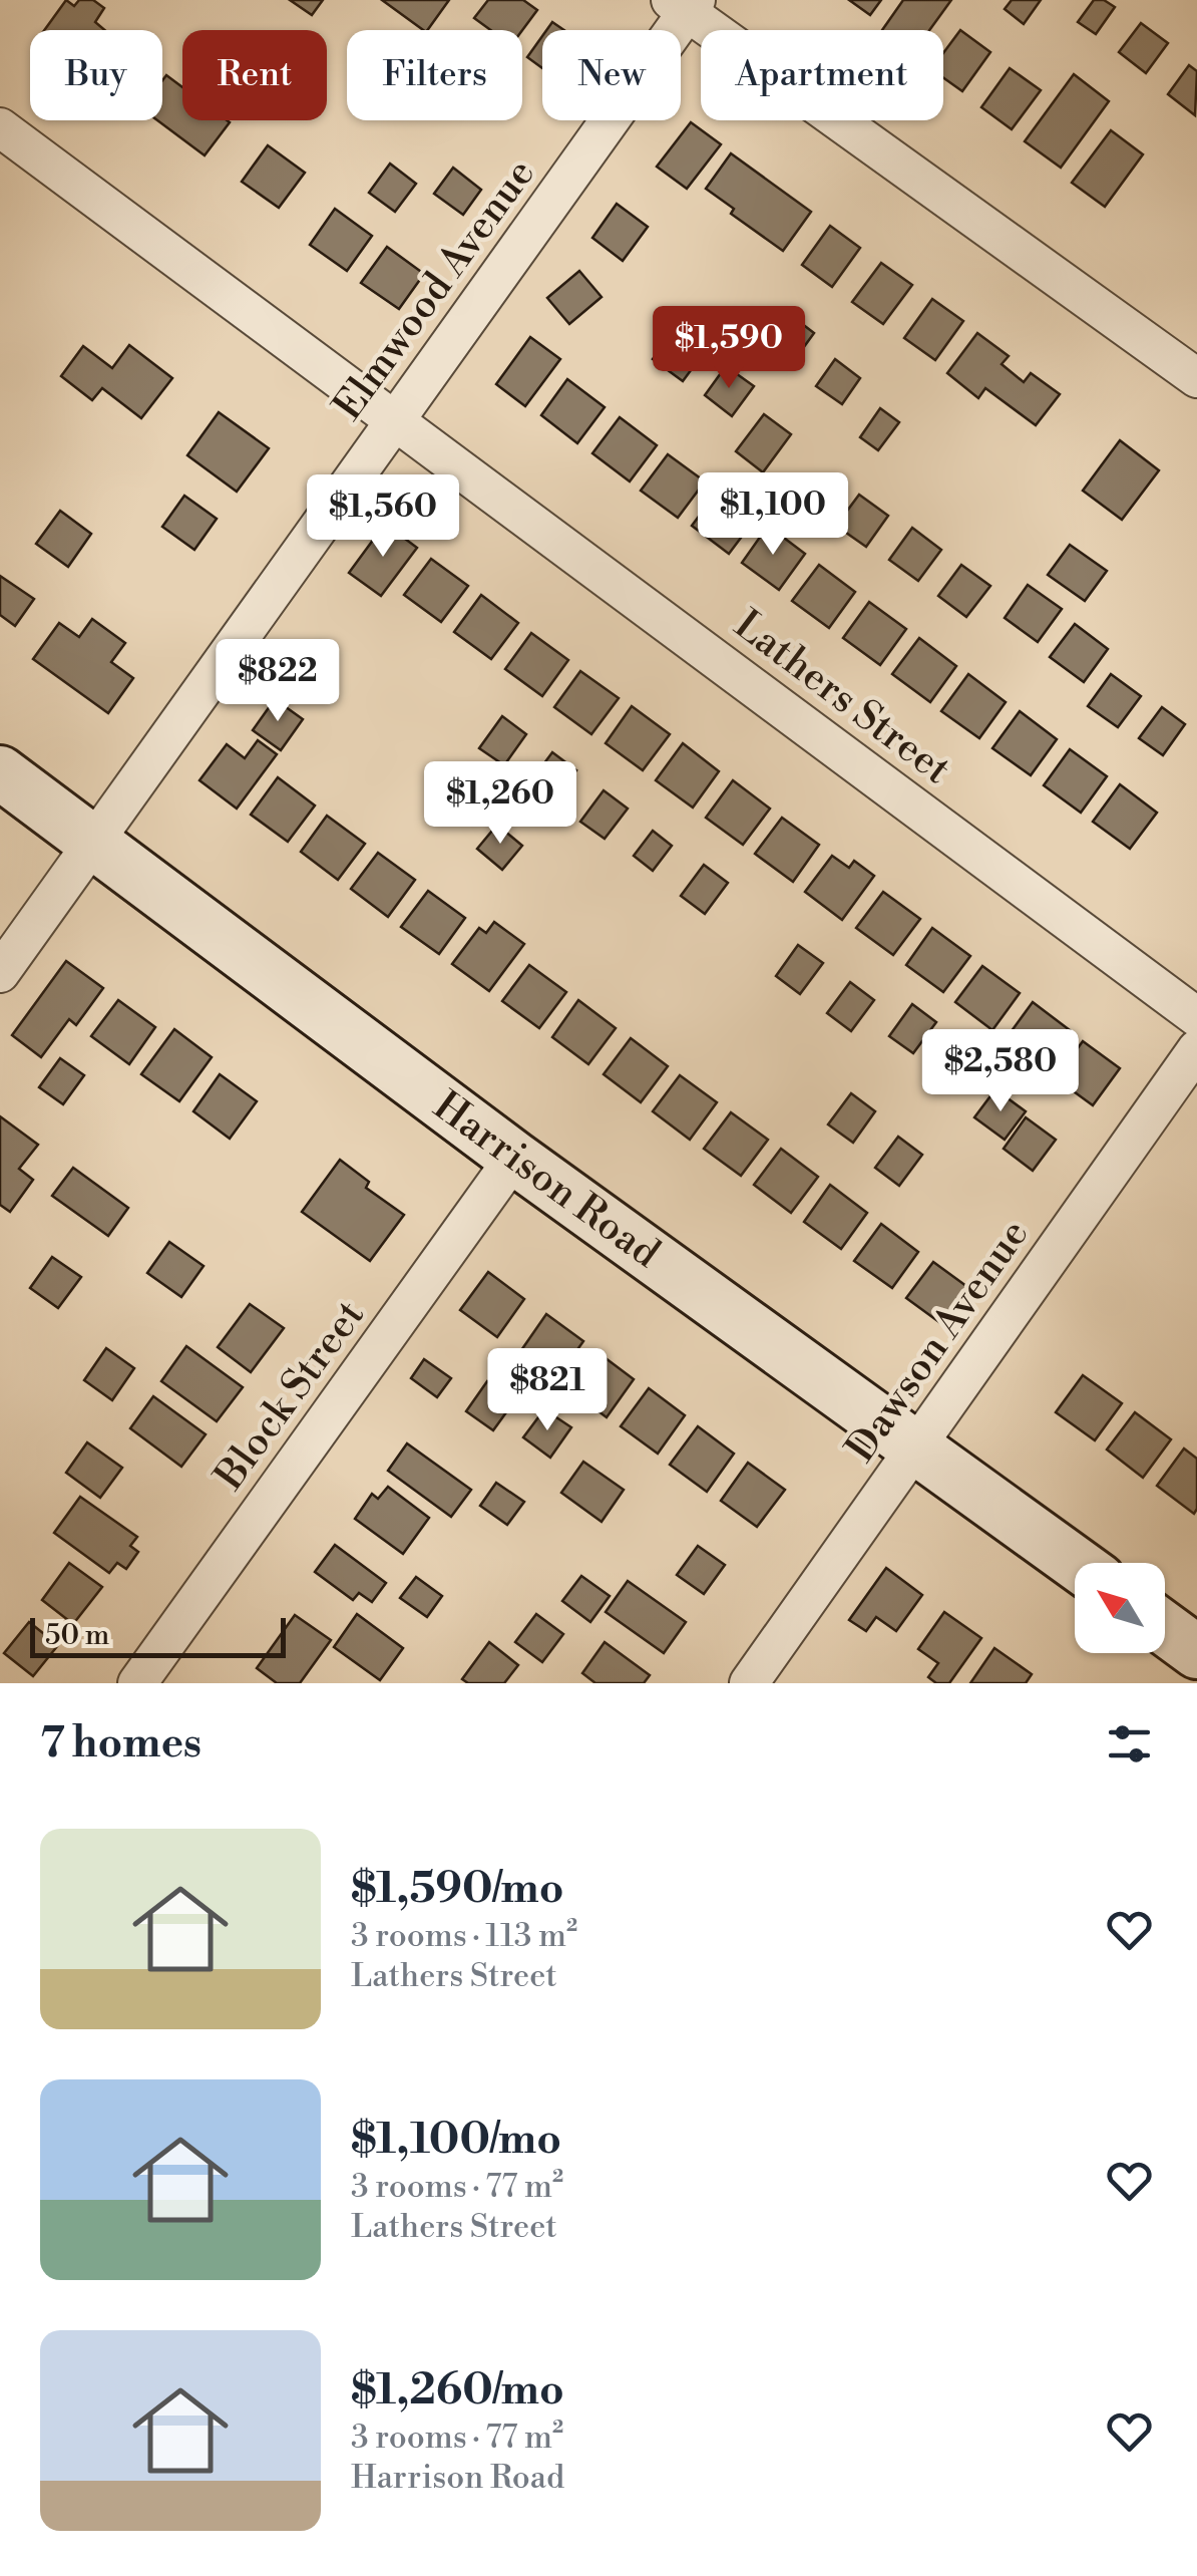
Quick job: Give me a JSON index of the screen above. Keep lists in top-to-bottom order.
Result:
{
  "streets": {
    "street": [
      "Elmwood Avenue",
      "Lathers Street",
      "Harrison Road",
      "Dawson Avenue",
      "Block Street"
    ]
  },
  "crossings": [
    ["Elmwood Avenue", "Lathers Street"],
    ["Elmwood Avenue", "Harrison Road"],
    ["Harrison Road", "Dawson Avenue"],
    ["Harrison Road", "Block Street"]
  ],
  "scale_bar": "50 m",
  "north": "top left",
  "page": {
    "chip": [
      "Buy",
      "Rent",
      "Filters",
      "New",
      "Apartment"
    ],
    "price": [
      "$1,590",
      "$1,100",
      "$1,560",
      "$822",
      "$1,260",
      "$2,580",
      "$821"
    ],
    "scale": "50 m",
    "heading": "7 homes",
    "list": [
      {
        "name": "$1,590/mo",
        "note": "3 rooms · 113 m² · Lathers Street"
      },
      {
        "name": "$1,100/mo",
        "note": "3 rooms · 77 m² · Lathers Street"
      },
      {
        "name": "$1,260/mo",
        "note": "3 rooms · 77 m² · Harrison Road"
      }
    ]
  }
}
